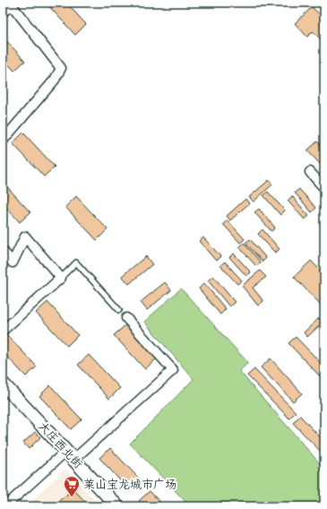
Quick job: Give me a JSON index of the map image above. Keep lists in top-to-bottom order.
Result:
{
  "streets": {
    "street": ["大庄西北街"]
  },
  "places": {
    "supermarket": ["莱山宝龙城市广场"]
  }
}
